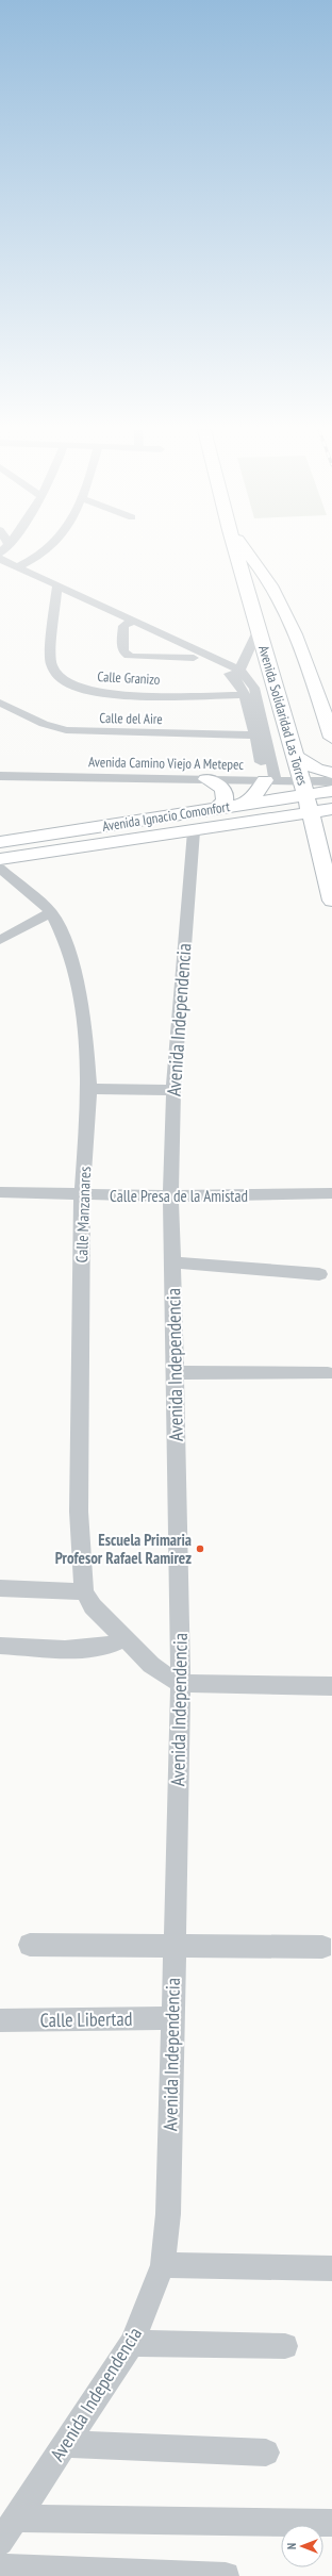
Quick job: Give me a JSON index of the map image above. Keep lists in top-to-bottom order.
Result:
{
  "streets": {
    "main road": ["Avenida Solidaridad Las Torres", "Avenida Ignacio Comonfort"],
    "street": [
      "Calle Granizo",
      "Calle del Aire",
      "Avenida Camino Viejo A Metepec",
      "Avenida Independencia",
      "Calle Presa de la Amistad",
      "Calle Manzanares",
      "Calle Libertad"
    ]
  },
  "crossings": [
    ["Avenida Solidaridad Las Torres", "Avenida Camino Viejo A Metepec"],
    ["Avenida Solidaridad Las Torres", "Avenida Ignacio Comonfort"],
    ["Avenida Camino Viejo A Metepec", "Avenida Ignacio Comonfort"],
    ["Avenida Ignacio Comonfort", "Avenida Independencia"],
    ["Avenida Independencia", "Calle Presa de la Amistad"],
    ["Avenida Independencia", "Calle Manzanares"],
    ["Avenida Independencia", "Calle Libertad"],
    ["Calle Presa de la Amistad", "Calle Manzanares"]
  ],
  "places": ["Escuela Primaria Profesor Rafael Ramirez"],
  "north": "left"
}
